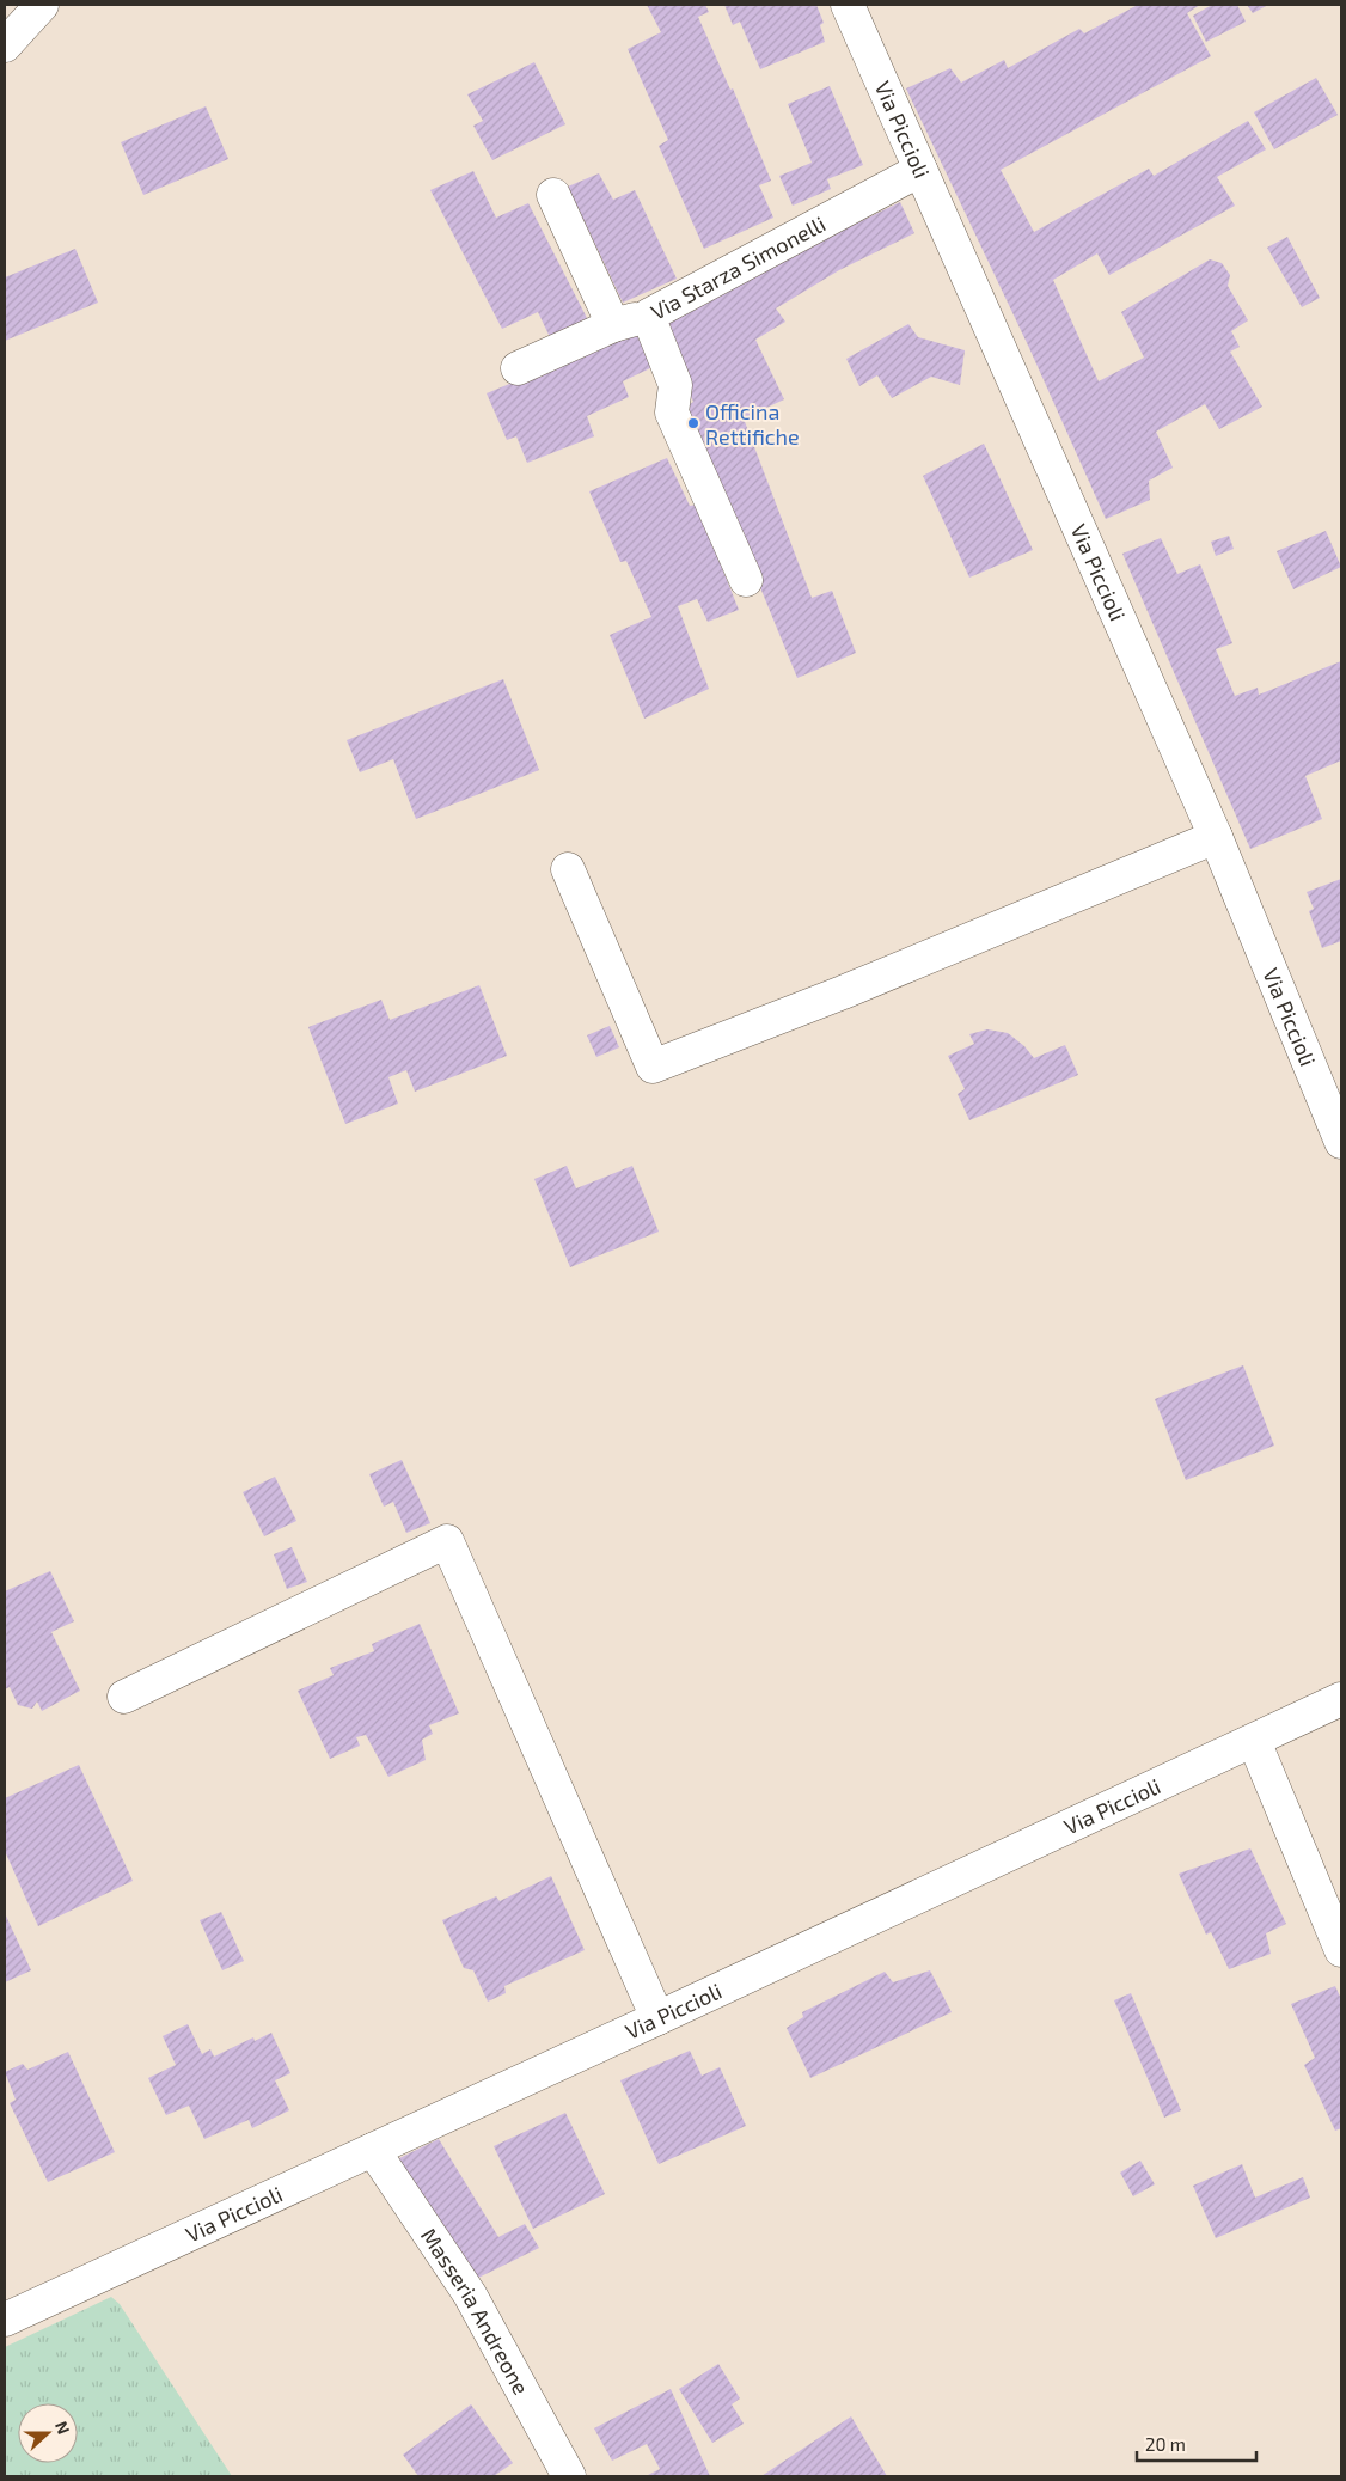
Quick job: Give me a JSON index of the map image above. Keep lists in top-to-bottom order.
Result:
{
  "streets": {
    "street": ["Via Piccioli", "Via Starza Simonelli", "Masseria Andreone"]
  },
  "crossings": [
    ["Via Piccioli", "Via Starza Simonelli"],
    ["Via Piccioli", "Masseria Andreone"]
  ],
  "places": ["Officina Rettifiche"],
  "scale_bar": "20 m",
  "north": "right"
}
